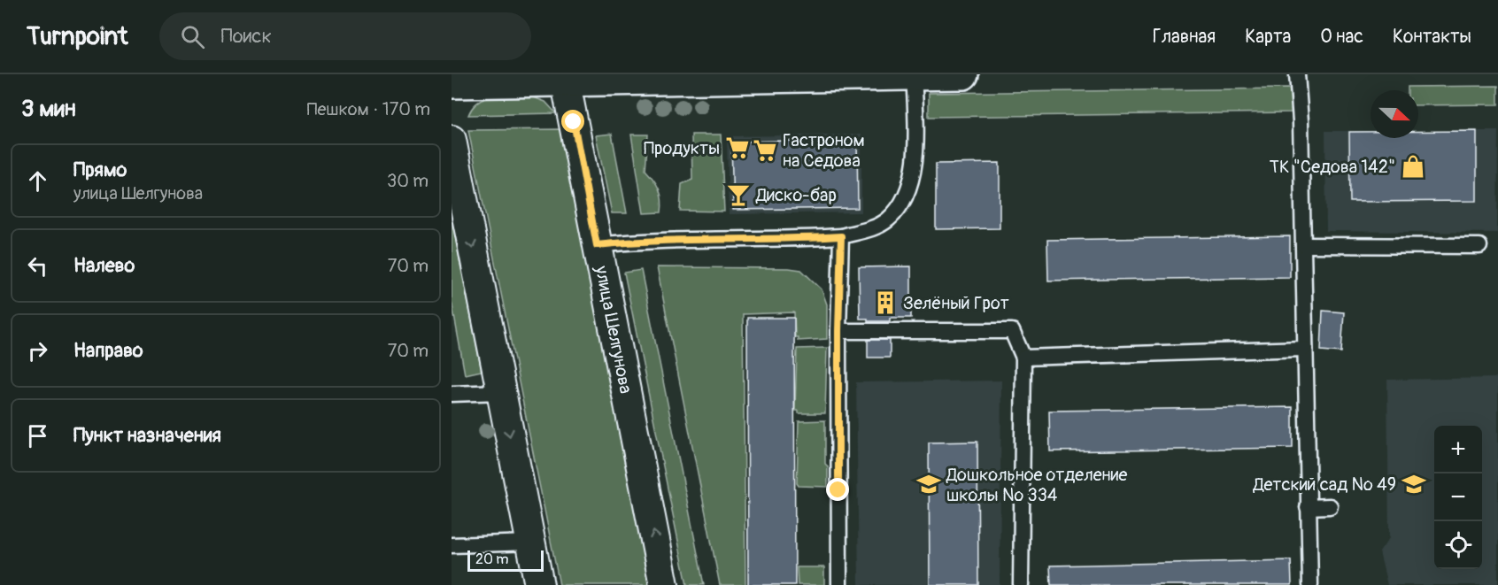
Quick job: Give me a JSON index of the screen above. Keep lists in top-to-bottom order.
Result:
{
  "streets": {
    "street": ["улица Шелгунова"]
  },
  "places": {
    "supermarket": ["Продукты", "Гастроном на Седова"],
    "shop": ["ТК \"Седова 142\""],
    "bar": ["Диско-бар"],
    "building": ["Зелёный Грот"],
    "school or university": ["Дошкольное отделение школы № 334", "Детский сад № 49"]
  },
  "scale_bar": "20 m",
  "north": "right",
  "page": {
    "header": "Turnpoint",
    "search": "Поиск",
    "nav": [
      "Главная",
      "Карта",
      "О нас",
      "Контакты"
    ],
    "heading": ["3 мин", "Пешком · 170 m"],
    "list": [
      ["Прямо", "улица Шелгунова", "30 m"],
      ["Налево", "70 m"],
      ["Направо", "70 m"],
      "Пункт назначения"
    ],
    "map_buttons": ["+", "−"],
    "scale": "20 m"
  }
}
